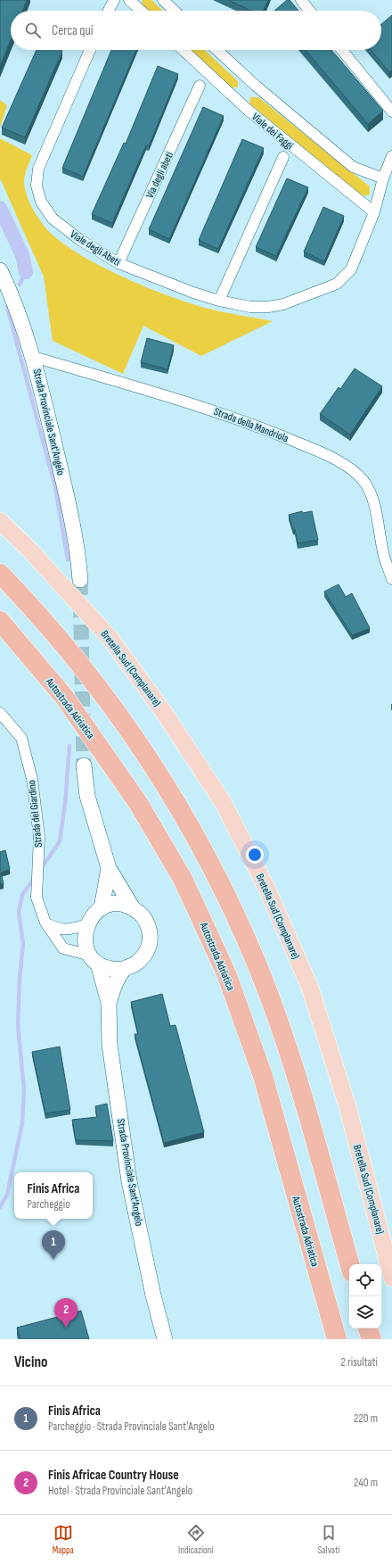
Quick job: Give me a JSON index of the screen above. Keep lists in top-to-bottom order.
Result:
{
  "streets": {
    "highway": ["Autostrada Adriatica"],
    "main road": ["Strada Provinciale Sant'Angelo", "Bretella Sud (Complanare)"],
    "street": [
      "Viale dei Faggi",
      "Via degli abeti",
      "Viale degli Abeti",
      "Strada della Mandriola",
      "Strada del Giardino"
    ]
  },
  "crossings": [
    ["Via degli abeti", "Viale degli Abeti"],
    ["Strada Provinciale Sant'Angelo", "Strada della Mandriola"],
    ["Strada Provinciale Sant'Angelo", "Strada del Giardino"]
  ],
  "page": {
    "search": "Cerca qui",
    "popup": ["Finis Africa", "Parcheggio"],
    "pins": ["1", "2"],
    "heading": ["Vicino", "2 risultati"],
    "list": [
      {
        "mark": "1",
        "name": "Finis Africa",
        "note": "Parcheggio · Strada Provinciale Sant'Angelo",
        "value": "220 m"
      },
      {
        "mark": "2",
        "name": "Finis Africae Country House",
        "note": "Hotel · Strada Provinciale Sant'Angelo",
        "value": "240 m"
      }
    ],
    "nav": ["Mappa", "Indicazioni", "Salvati"]
  }
}
